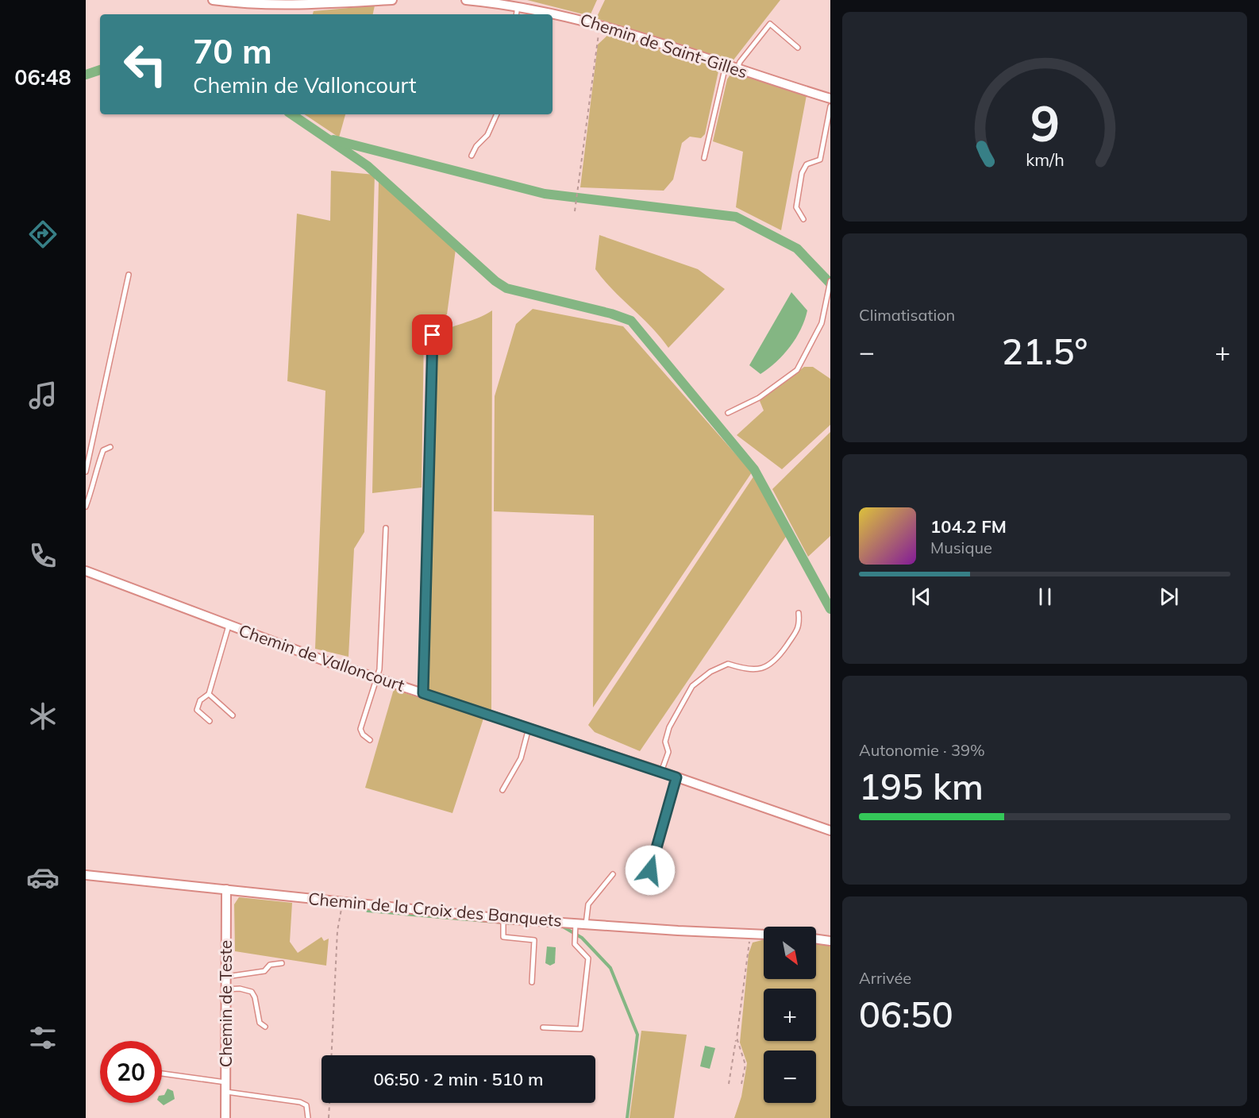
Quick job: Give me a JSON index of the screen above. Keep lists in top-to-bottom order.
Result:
{
  "streets": {
    "street": [
      "Chemin de Saint-Gilles",
      "Chemin de Valloncourt",
      "Chemin de la Croix des Banquets",
      "Chemin de Teste"
    ]
  },
  "crossings": [
    ["Chemin de la Croix des Banquets", "Chemin de Teste"]
  ],
  "north": "bottom right",
  "page": {
    "tabs": "06:48",
    "turn": ["70 m", "Chemin de Valloncourt"],
    "tile": [
      "Climatisation",
      ["Autonomie · 39%", "195 km"],
      ["Arrivée", "06:50"]
    ],
    "heat": ["−", "21.5°", "+"],
    "song": ["104.2 FM", "Musique"],
    "map_buttons": ["+", "−"],
    "limit": "20",
    "trip": "06:50 · 2 min · 510 m",
    "gauge": ["9", "km/h"]
  }
}
